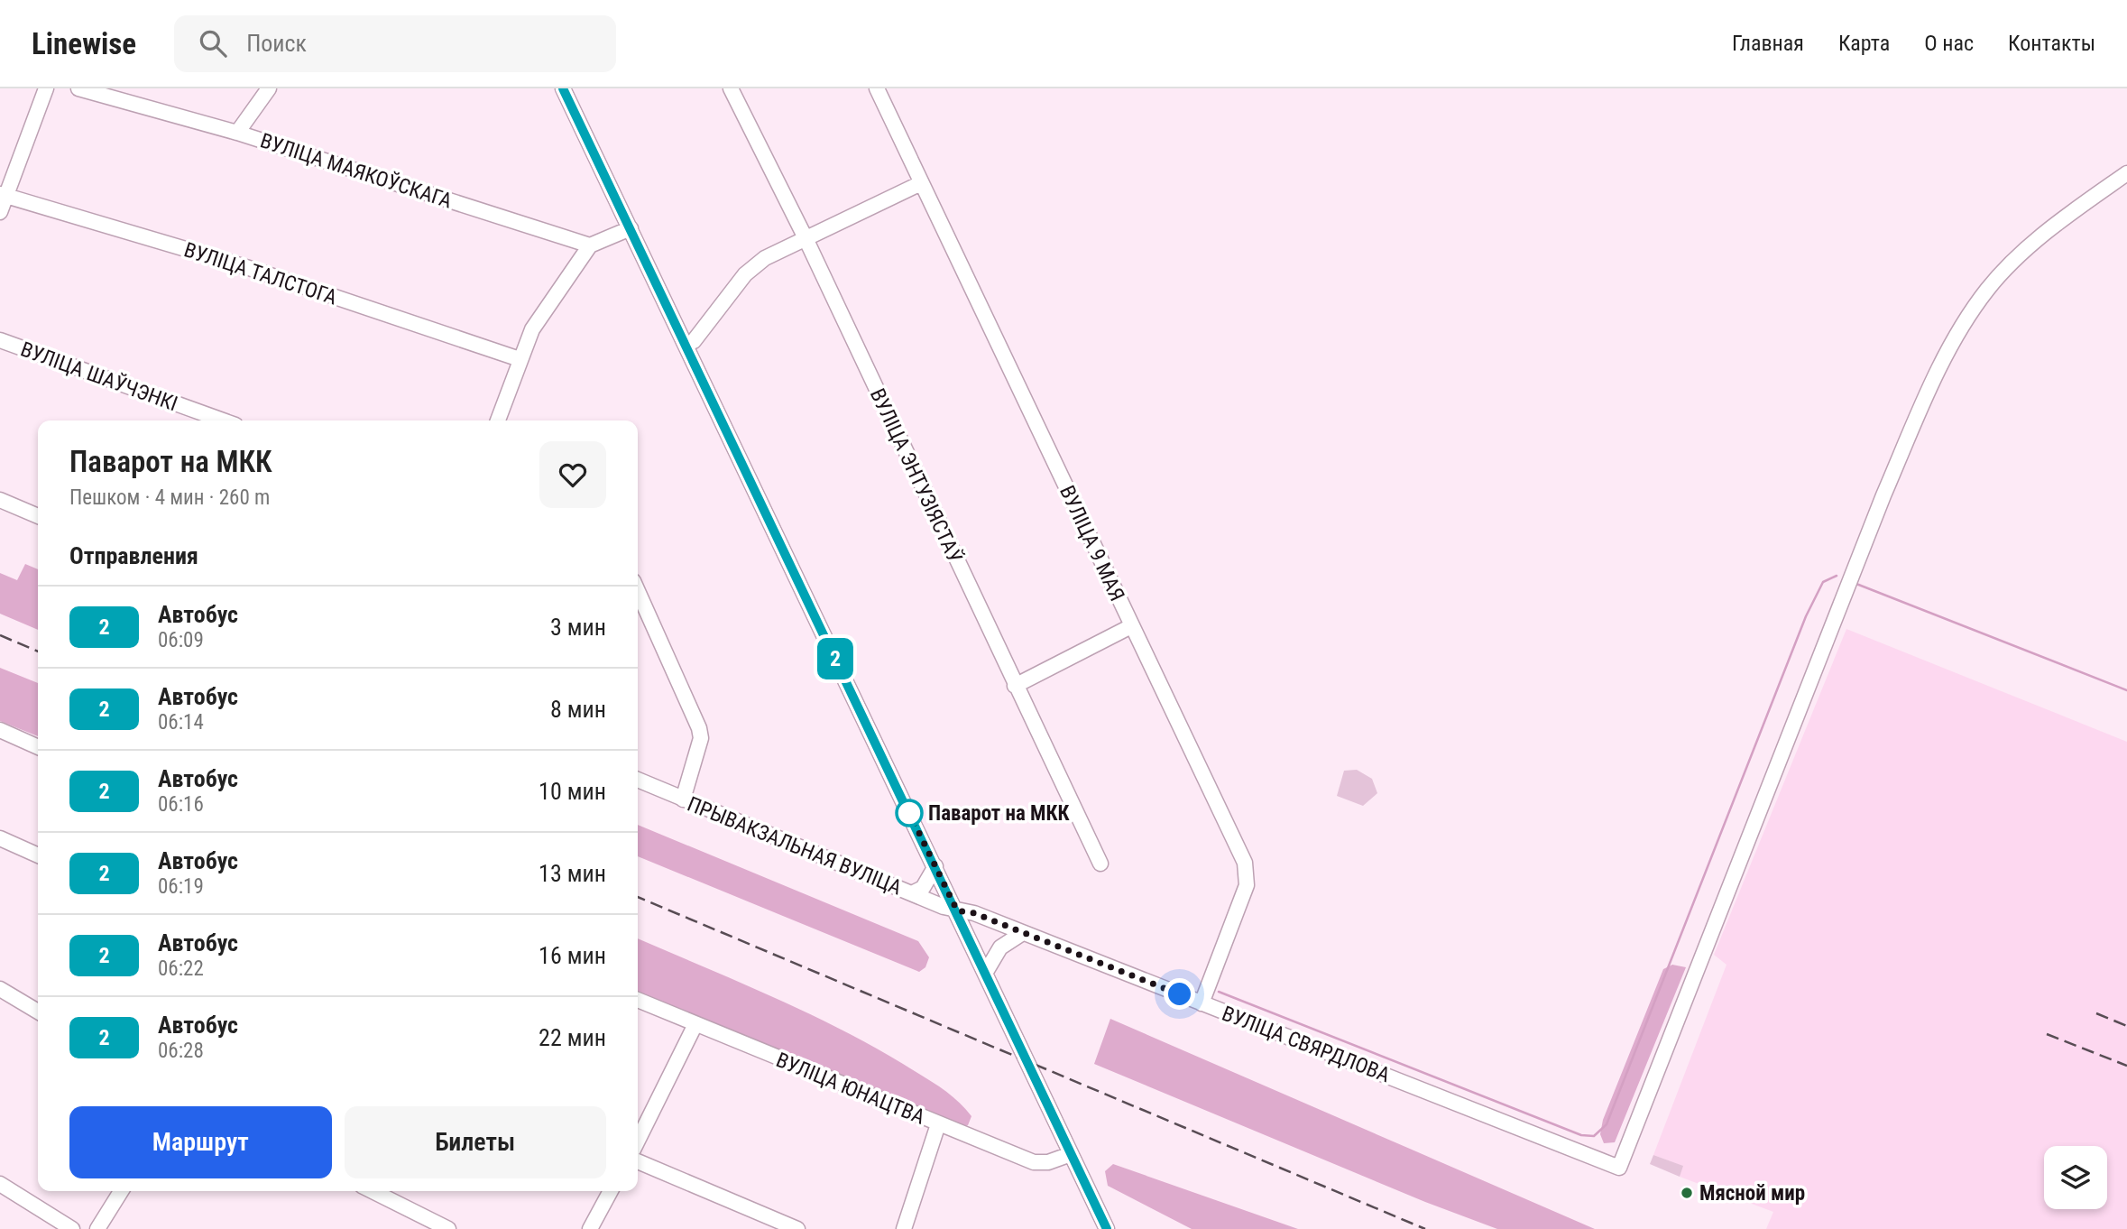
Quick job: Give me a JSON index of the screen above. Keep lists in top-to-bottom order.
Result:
{
  "streets": {
    "street": [
      "ВУЛІЦА МАЯКОЎСКАГА",
      "ВУЛІЦА ТАЛСТОГА",
      "ВУЛІЦА ШАЎЧЭНКІ",
      "ВУЛІЦА ЭНТУЗІЯСТАЎ",
      "ВУЛІЦА 9 МАЯ",
      "ПРЫВАКЗАЛЬНАЯ ВУЛІЦА",
      "ВУЛІЦА СВЯРДЛОВА",
      "ВУЛІЦА ЮНАЦТВА"
    ]
  },
  "crossings": [
    ["ВУЛІЦА 9 МАЯ", "ВУЛІЦА СВЯРДЛОВА"],
    ["ПРЫВАКЗАЛЬНАЯ ВУЛІЦА", "ВУЛІЦА СВЯРДЛОВА"]
  ],
  "places": ["Паварот на МКК", "Мясной мир"],
  "lines": ["bus line 2"],
  "page": {
    "header": "Linewise",
    "search": "Поиск",
    "nav": [
      "Главная",
      "Карта",
      "О нас",
      "Контакты"
    ],
    "on_map": "2",
    "heading": [
      ["Паварот на МКК", "Пешком · 4 мин · 260 m"],
      "Отправления"
    ],
    "list": [
      {
        "mark": "2",
        "name": "Автобус",
        "note": "06:09",
        "value": "3 мин"
      },
      {
        "mark": "2",
        "name": "Автобус",
        "note": "06:14",
        "value": "8 мин"
      },
      {
        "mark": "2",
        "name": "Автобус",
        "note": "06:16",
        "value": "10 мин"
      },
      {
        "mark": "2",
        "name": "Автобус",
        "note": "06:19",
        "value": "13 мин"
      },
      {
        "mark": "2",
        "name": "Автобус",
        "note": "06:22",
        "value": "16 мин"
      },
      {
        "mark": "2",
        "name": "Автобус",
        "note": "06:28",
        "value": "22 мин"
      }
    ],
    "buttons": ["Маршрут", "Билеты"]
  }
}
